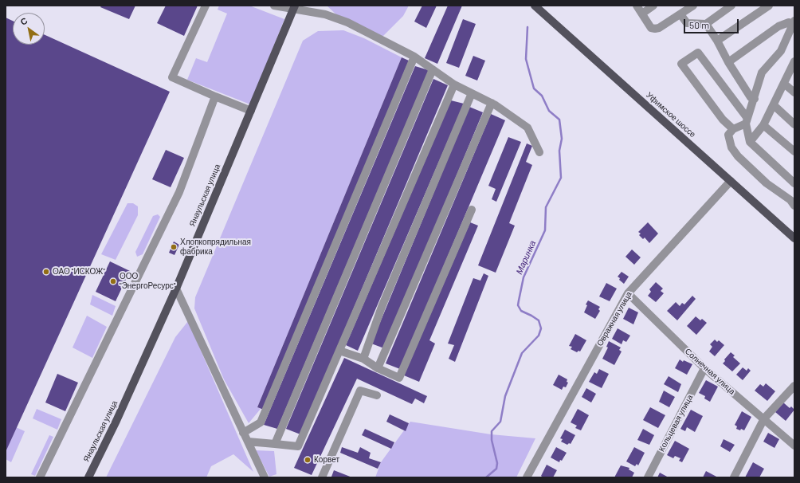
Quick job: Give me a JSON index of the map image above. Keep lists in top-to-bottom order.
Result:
{
  "streets": {
    "main road": ["Уфимское шоссе", "Янаульская улица"],
    "street": ["Овражная улица", "Солнечная улица", "Кольцевая улица"]
  },
  "crossings": [
    ["Уфимское шоссе", "Овражная улица"],
    ["Овражная улица", "Солнечная улица"],
    ["Солнечная улица", "Кольцевая улица"]
  ],
  "water": ["Маринка"],
  "places": [
    "Хлопкопрядильная фабрика",
    "ОАО \"ИСКОЖ\"",
    "ООО \"ЭнергоРесурс\"",
    "Корвет"
  ],
  "scale_bar": "50 m",
  "north": "top left"
}
